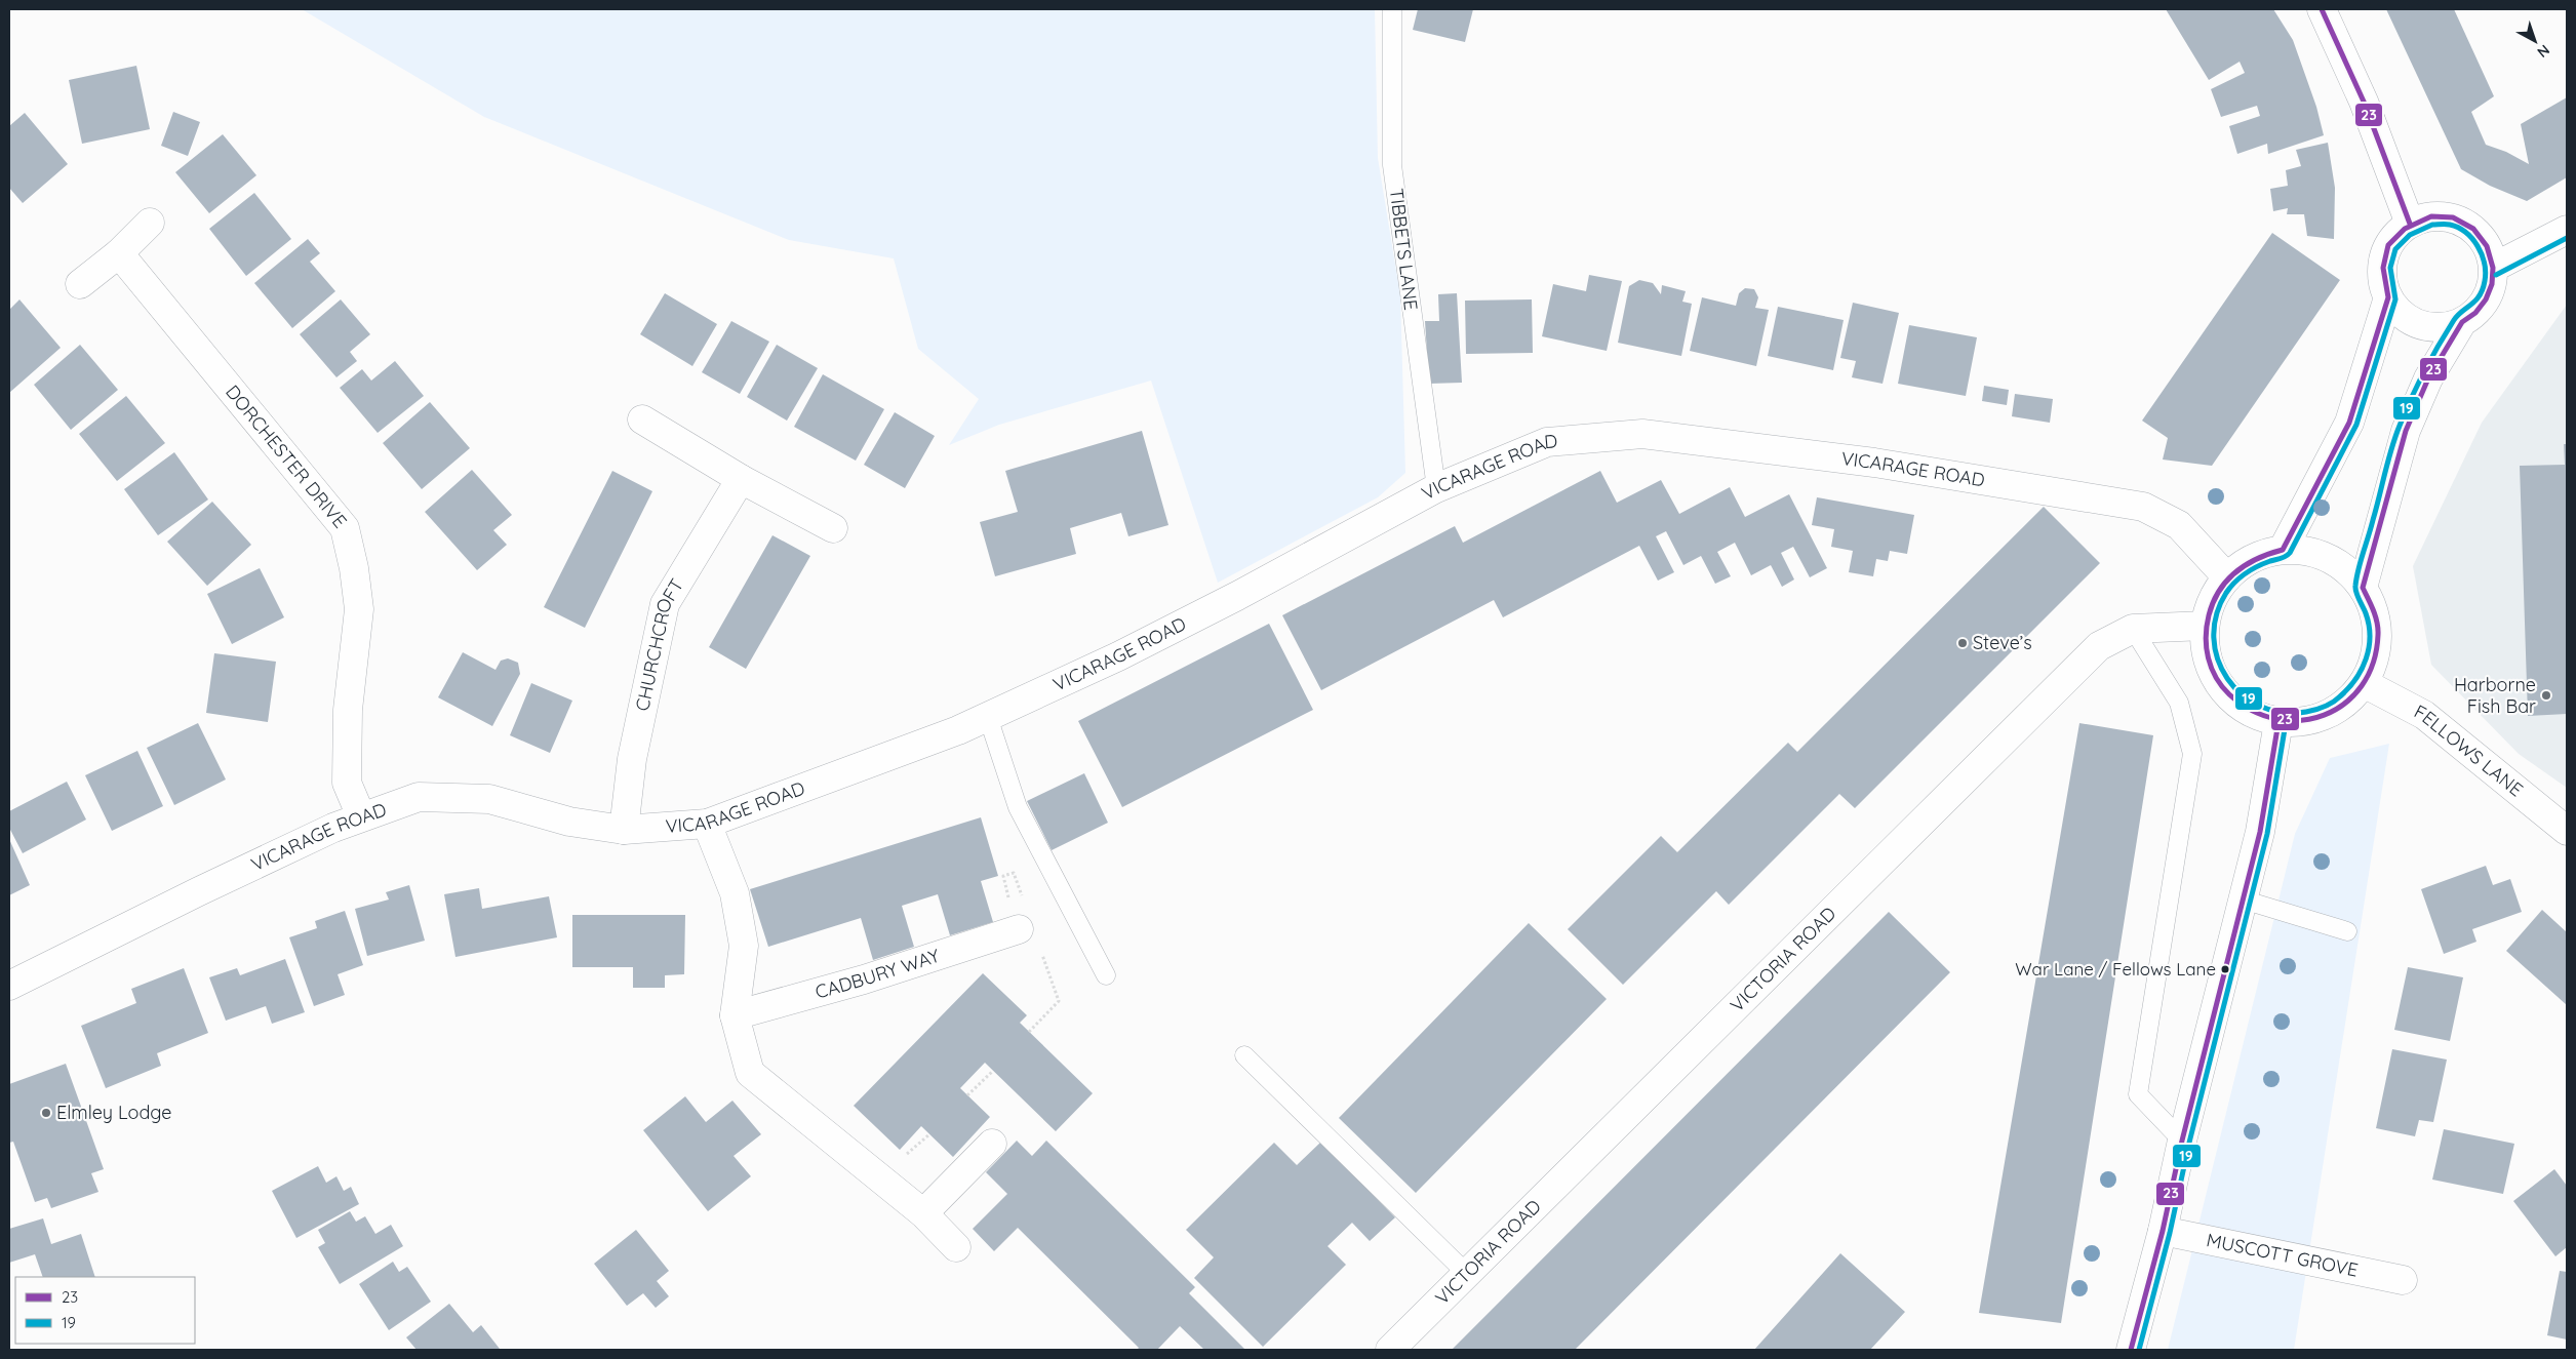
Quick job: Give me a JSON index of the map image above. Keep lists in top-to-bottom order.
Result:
{
  "streets": {
    "street": [
      "DORCHESTER DRIVE",
      "VICARAGE ROAD",
      "CHURCHCROFT",
      "FELLOWS LANE",
      "VICTORIA ROAD",
      "CADBURY WAY",
      "MUSCOTT GROVE"
    ],
    "lane": ["TIBBETS LANE"]
  },
  "crossings": [
    ["TIBBETS LANE", "VICARAGE ROAD"],
    ["DORCHESTER DRIVE", "VICARAGE ROAD"],
    ["VICARAGE ROAD", "CHURCHCROFT"],
    ["VICARAGE ROAD", "FELLOWS LANE"],
    ["VICARAGE ROAD", "VICTORIA ROAD"],
    ["FELLOWS LANE", "VICTORIA ROAD"]
  ],
  "places": [
    "Steve’s",
    "Harborne Fish Bar",
    "War Lane / Fellows Lane",
    "Elmley Lodge"
  ],
  "lines": ["transit line 23", "transit line 19"],
  "legend": ["23", "19"],
  "north": "bottom right"
}
